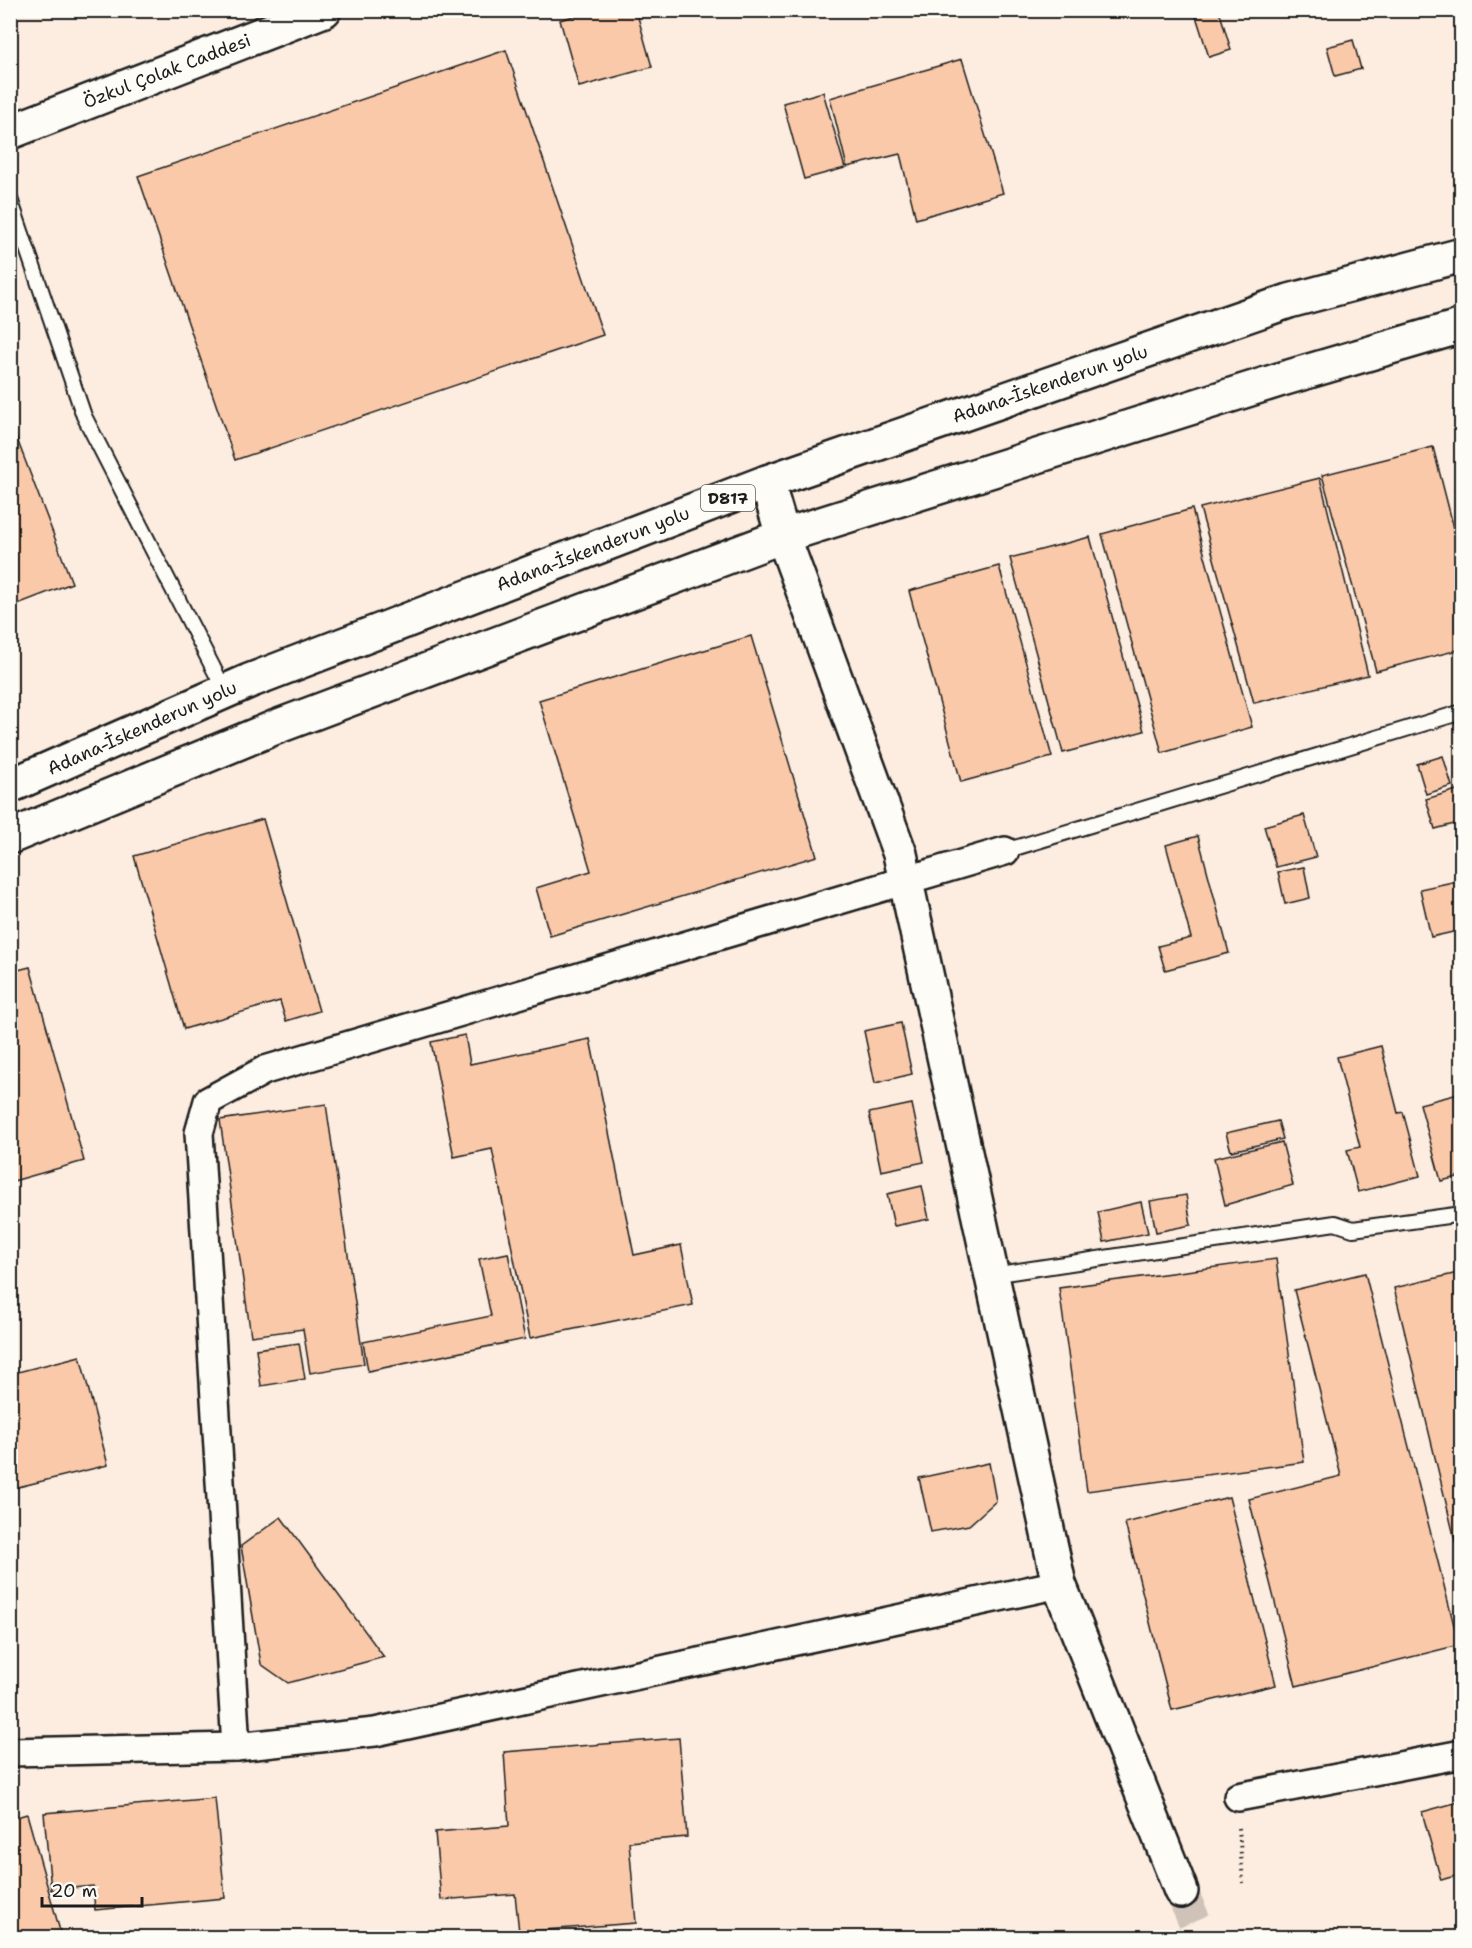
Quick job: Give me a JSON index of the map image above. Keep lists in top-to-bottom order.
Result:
{
  "streets": {
    "main road": ["Özkul Çolak Caddesi", "Adana-İskenderun yolu", "D817"]
  },
  "scale_bar": "20 m"
}
